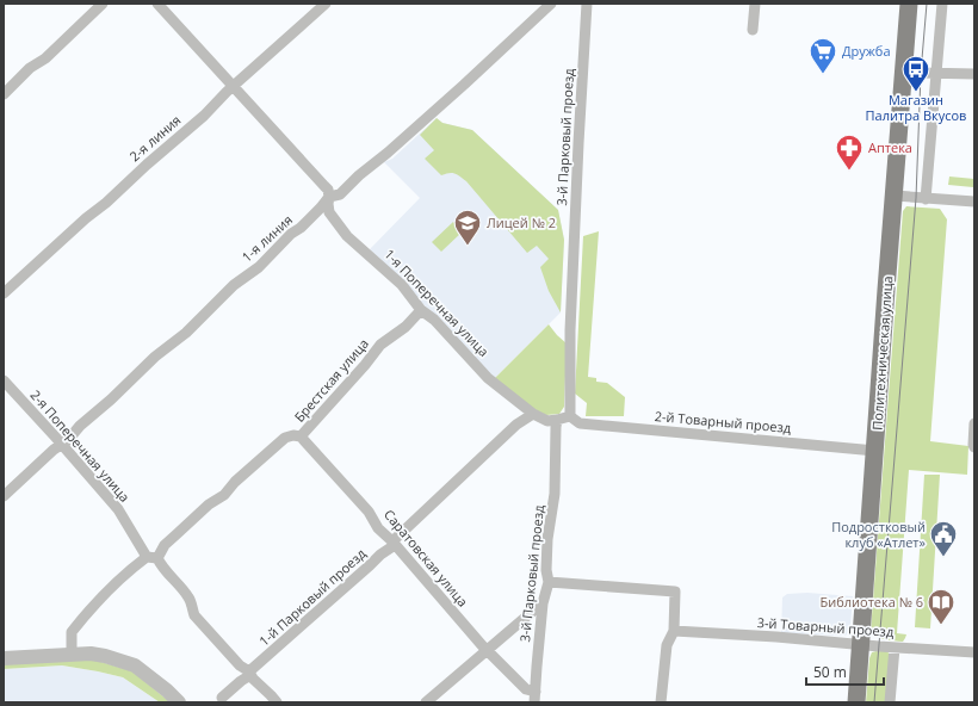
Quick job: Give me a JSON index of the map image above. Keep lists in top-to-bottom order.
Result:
{
  "streets": {
    "main road": ["Политехническая улица"],
    "street": [
      "3-й Парковый проезд",
      "2-я линия",
      "1-я линия",
      "1-я Поперечная улица",
      "Брестская улица",
      "2-й Товарный проезд",
      "2-я Поперечная улица",
      "Саратовская улица",
      "1-й Парковый проезд",
      "3-й Товарный проезд"
    ]
  },
  "crossings": [
    ["3-й Парковый проезд", "1-я Поперечная улица"],
    ["3-й Парковый проезд", "2-й Товарный проезд"],
    ["3-й Парковый проезд", "Саратовская улица"],
    ["2-я линия", "1-я Поперечная улица"],
    ["1-я линия", "1-я Поперечная улица"],
    ["1-я линия", "2-я Поперечная улица"],
    ["1-я Поперечная улица", "Брестская улица"],
    ["1-я Поперечная улица", "2-й Товарный проезд"],
    ["1-я Поперечная улица", "1-й Парковый проезд"],
    ["Политехническая улица", "2-й Товарный проезд"],
    ["Политехническая улица", "3-й Товарный проезд"],
    ["Брестская улица", "2-я Поперечная улица"],
    ["Брестская улица", "Саратовская улица"],
    ["2-я Поперечная улица", "1-й Парковый проезд"],
    ["Саратовская улица", "1-й Парковый проезд"]
  ],
  "places": {
    "supermarket": ["Дружба"],
    "bus stop": ["Магазин Палитра Вкусов"],
    "pharmacy": ["Аптека"],
    "school or university": ["Лицей № 2"],
    "public building": ["Подростковый клуб «Атлет»"],
    "library": ["Библиотека № 6"]
  },
  "scale_bar": "50 m"
}
